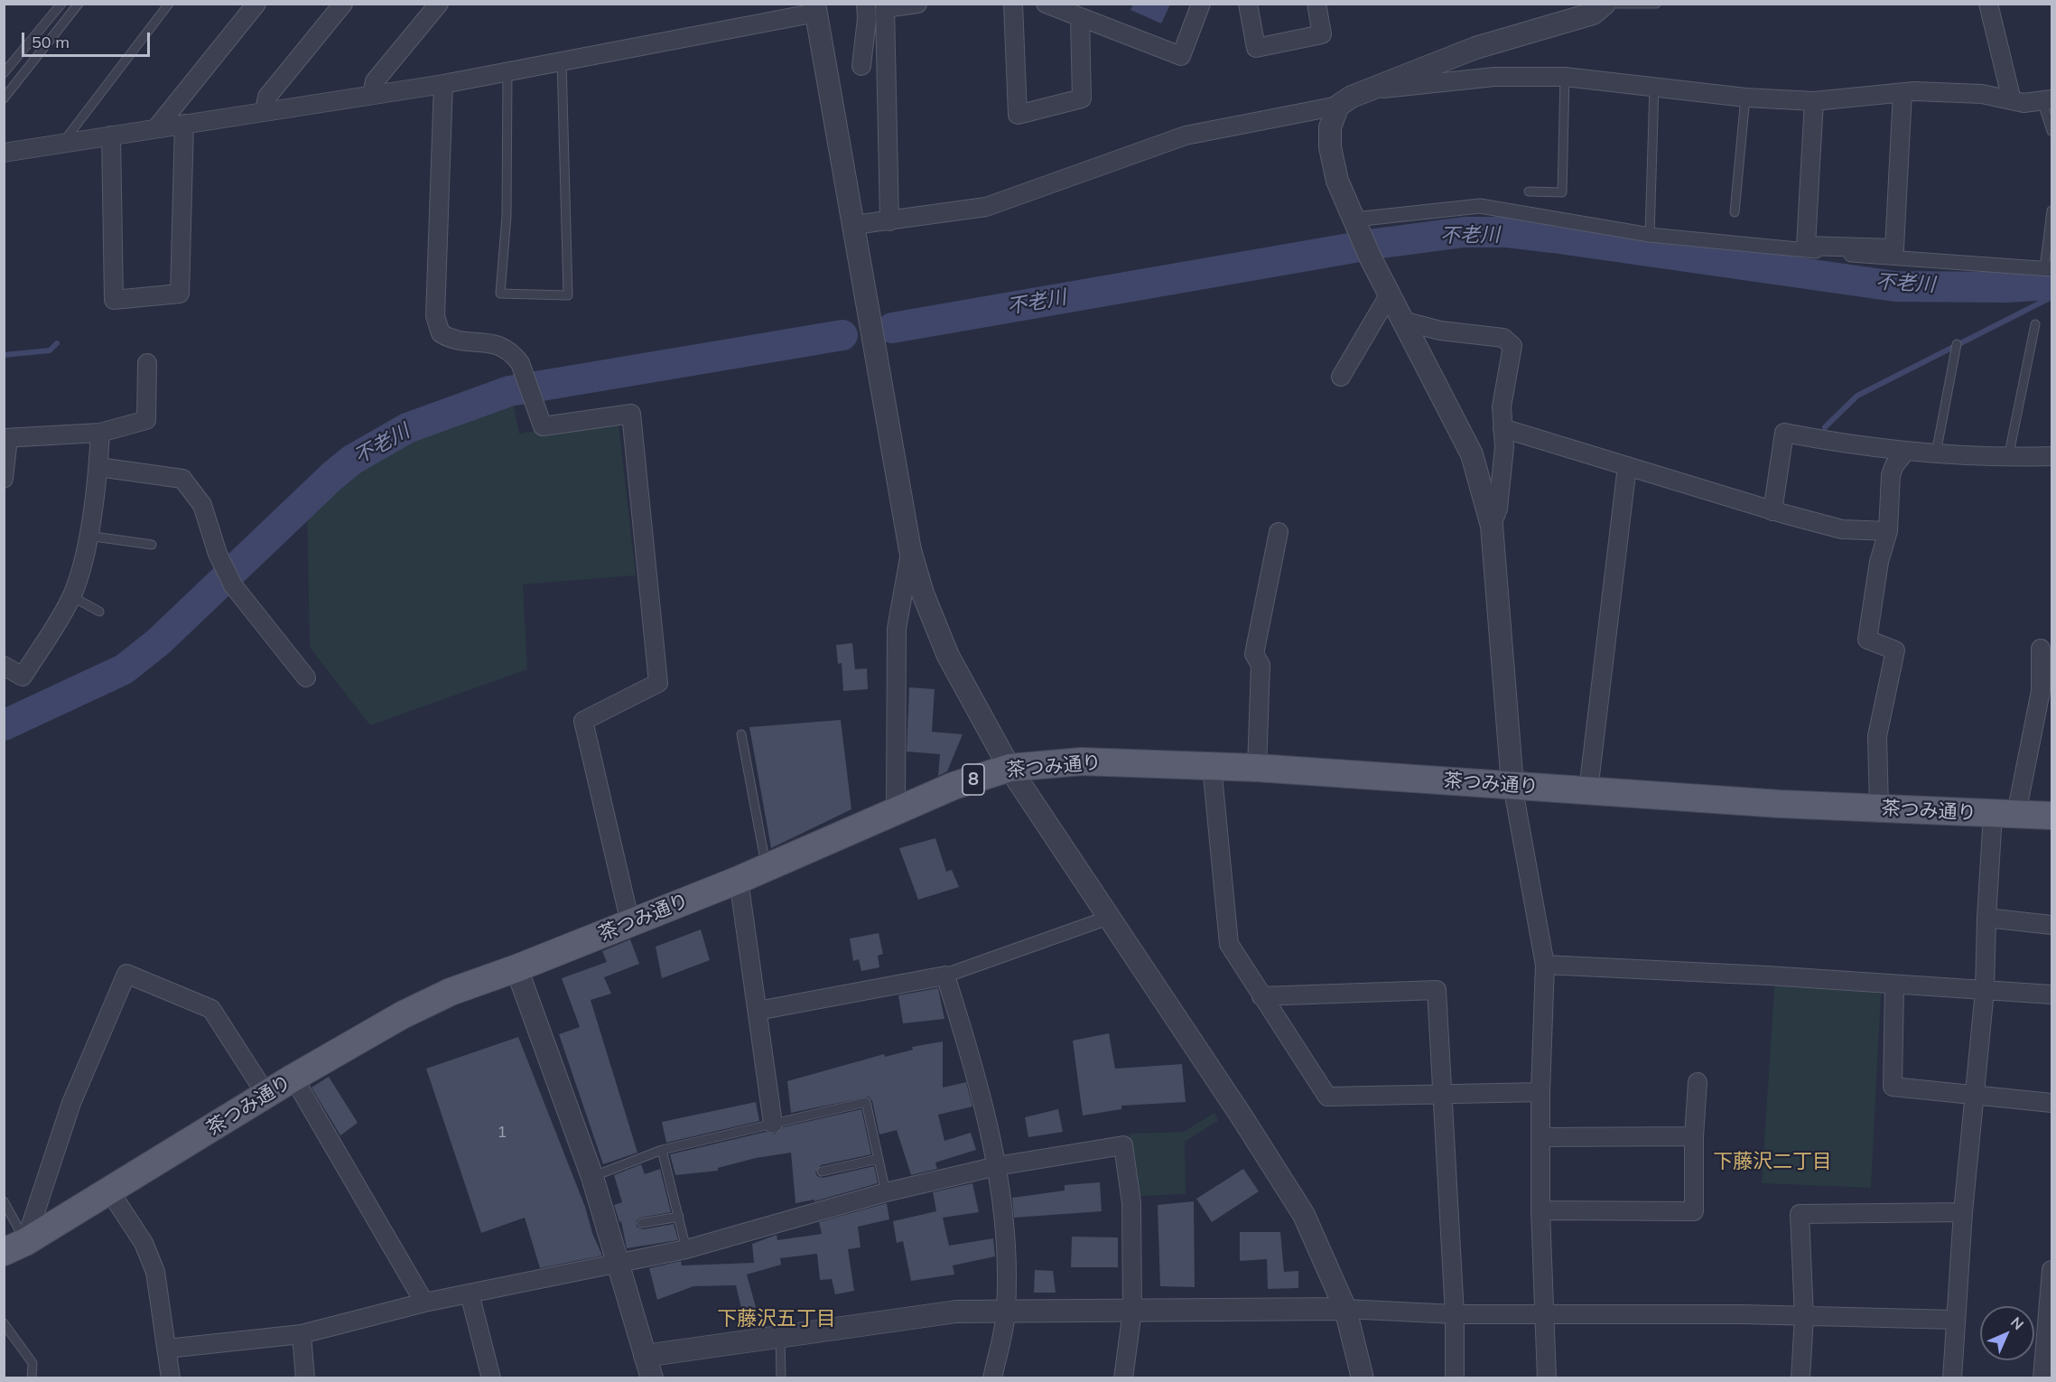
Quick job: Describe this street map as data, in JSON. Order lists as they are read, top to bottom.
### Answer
{
  "streets": {
    "main road": ["茶つみ通り", "8"]
  },
  "districts": ["下藤沢二丁目", "下藤沢五丁目"],
  "water": ["不老川"],
  "house_numbers": ["1"],
  "scale_bar": "50 m",
  "north": "top right"
}
